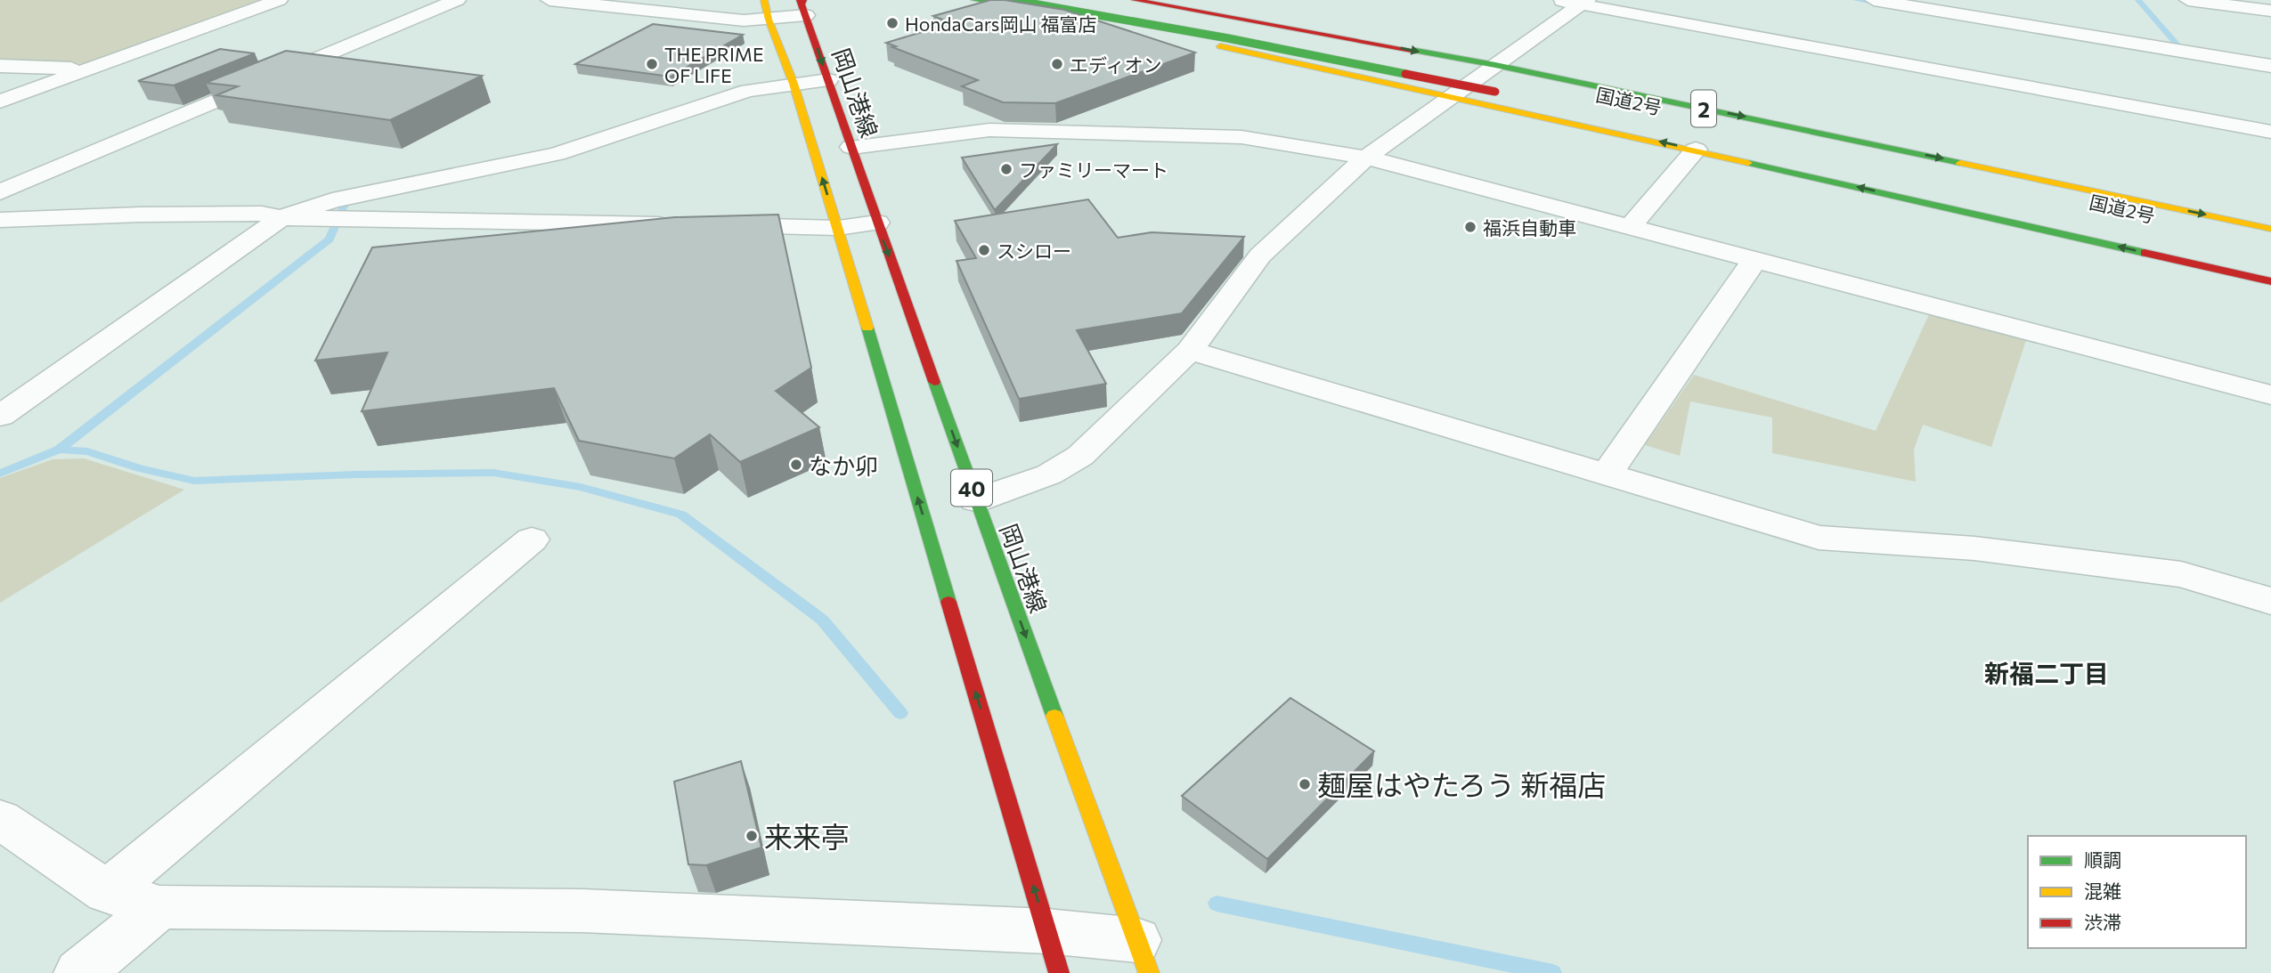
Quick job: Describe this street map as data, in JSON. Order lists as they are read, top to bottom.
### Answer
{
  "streets": {
    "main road": [
      "岡山港線",
      "国道2号",
      "2",
      "40"
    ]
  },
  "districts": ["新福二丁目"],
  "places": [
    "HondaCars岡山 福富店",
    "THE PRIME OF LIFE",
    "エディオン",
    "ファミリーマート",
    "福浜自動車",
    "スシロー",
    "なか卯",
    "麺屋はやたろう 新福店",
    "来来亭"
  ],
  "legend": ["順調", "混雑", "渋滞"]
}
